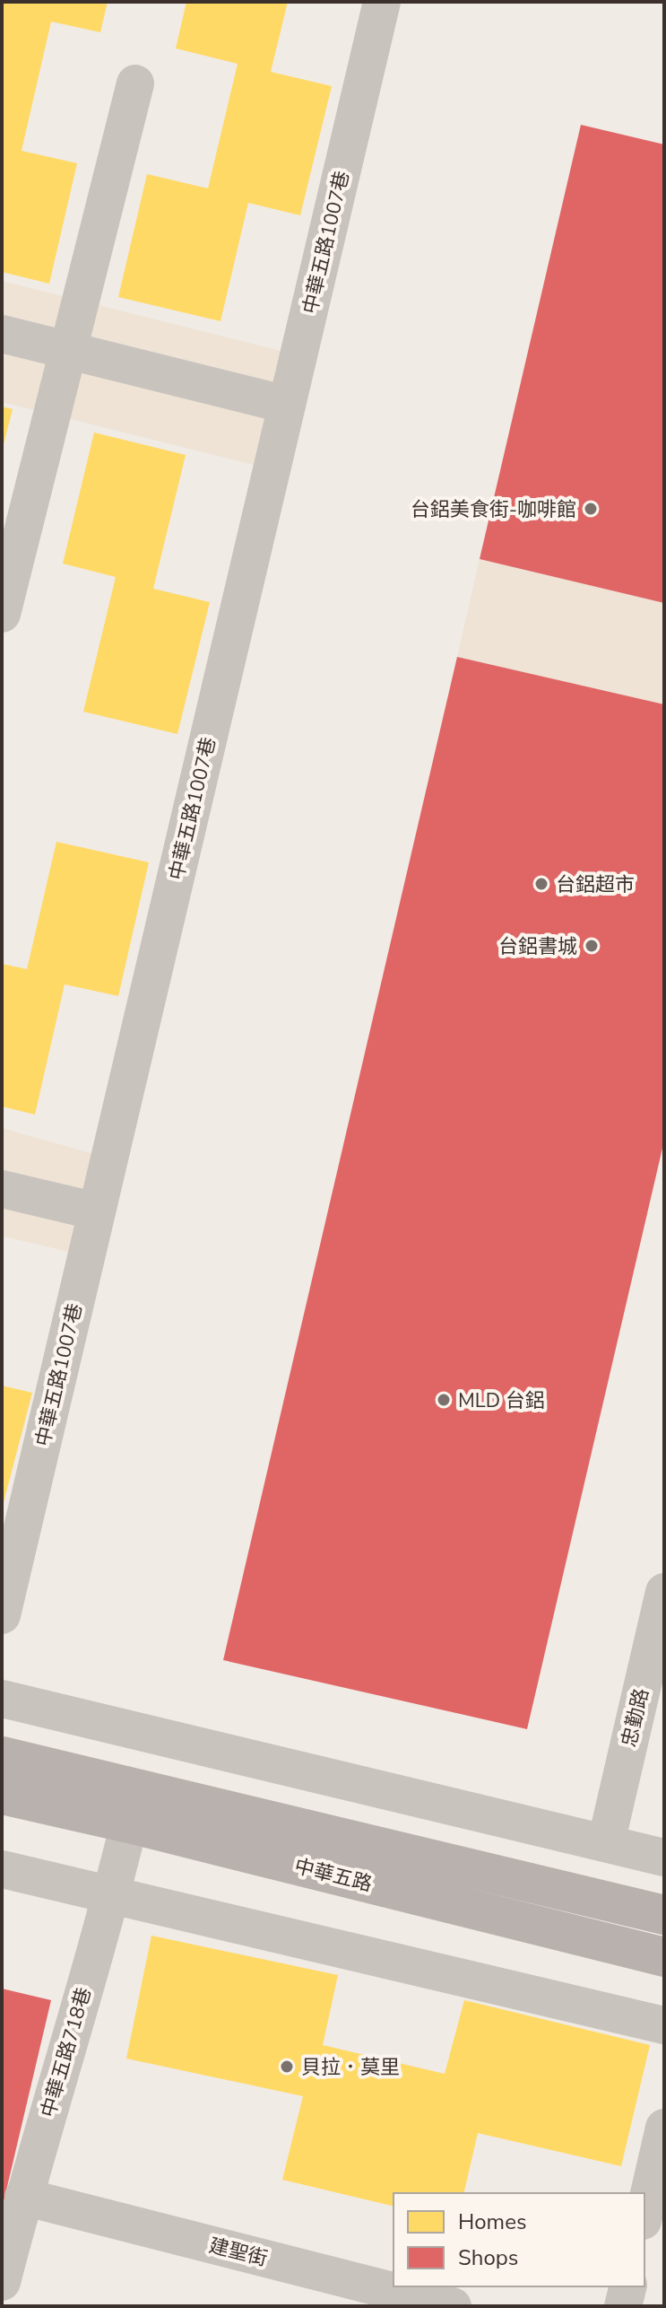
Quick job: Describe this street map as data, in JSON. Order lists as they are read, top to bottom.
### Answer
{
  "streets": {
    "main road": ["中華五路"],
    "street": [
      "中華五路1007巷",
      "忠勤路",
      "中華五路718巷",
      "建聖街"
    ]
  },
  "crossings": [
    ["中華五路", "中華五路718巷"],
    ["中華五路718巷", "建聖街"]
  ],
  "places": [
    "台鋁美食街-咖啡館",
    "台鋁超市",
    "台鋁書城",
    "MLD 台鋁",
    "貝拉．莫里"
  ],
  "legend": ["Homes", "Shops"]
}
